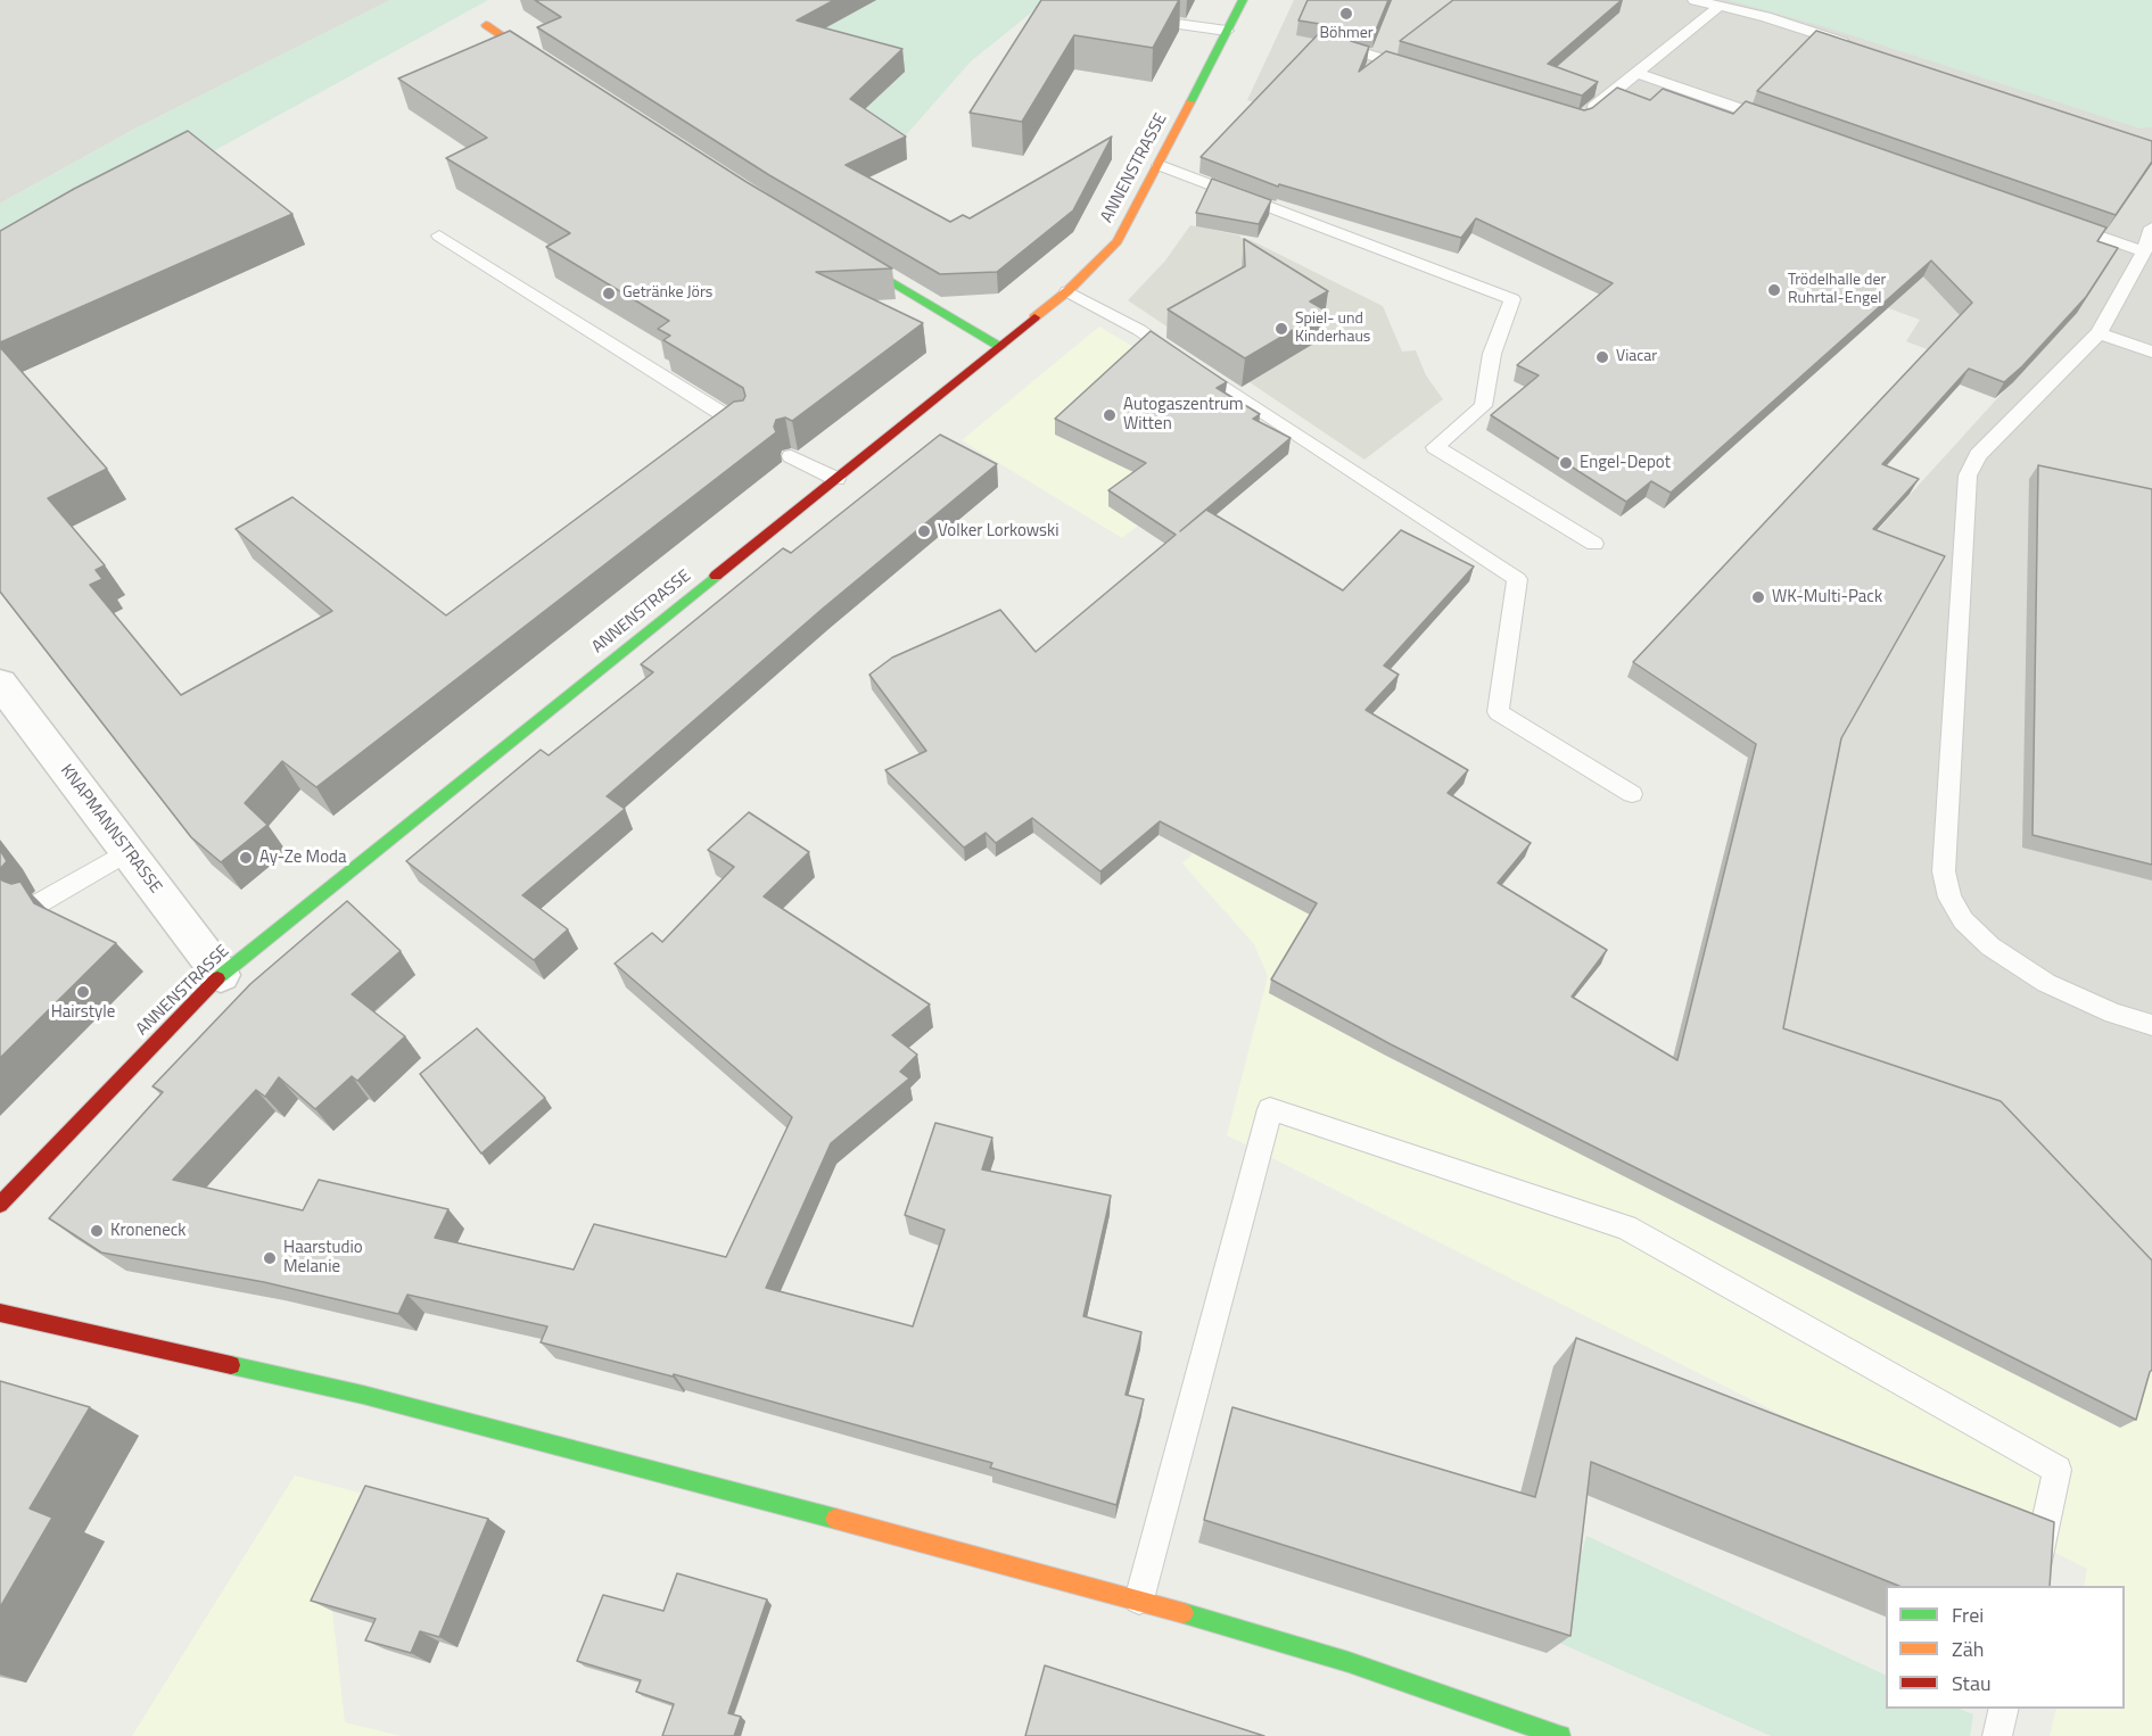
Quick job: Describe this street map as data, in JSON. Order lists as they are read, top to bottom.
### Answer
{
  "streets": {
    "street": ["ANNENSTRASSE", "KNAPMANNSTRASSE"]
  },
  "crossings": [
    ["ANNENSTRASSE", "KNAPMANNSTRASSE"]
  ],
  "places": [
    "Böhmer",
    "Trödelhalle der Ruhrtal-Engel",
    "Getränke Jörs",
    "Spiel- und Kinderhaus",
    "Viacar",
    "Autogaszentrum Witten",
    "Engel-Depot",
    "Volker Lorkowski",
    "WK-Multi-Pack",
    "Ay-Ze Moda",
    "Hairstyle",
    "Kroneneck",
    "Haarstudio Melanie"
  ],
  "legend": ["Frei", "Zäh", "Stau"]
}
